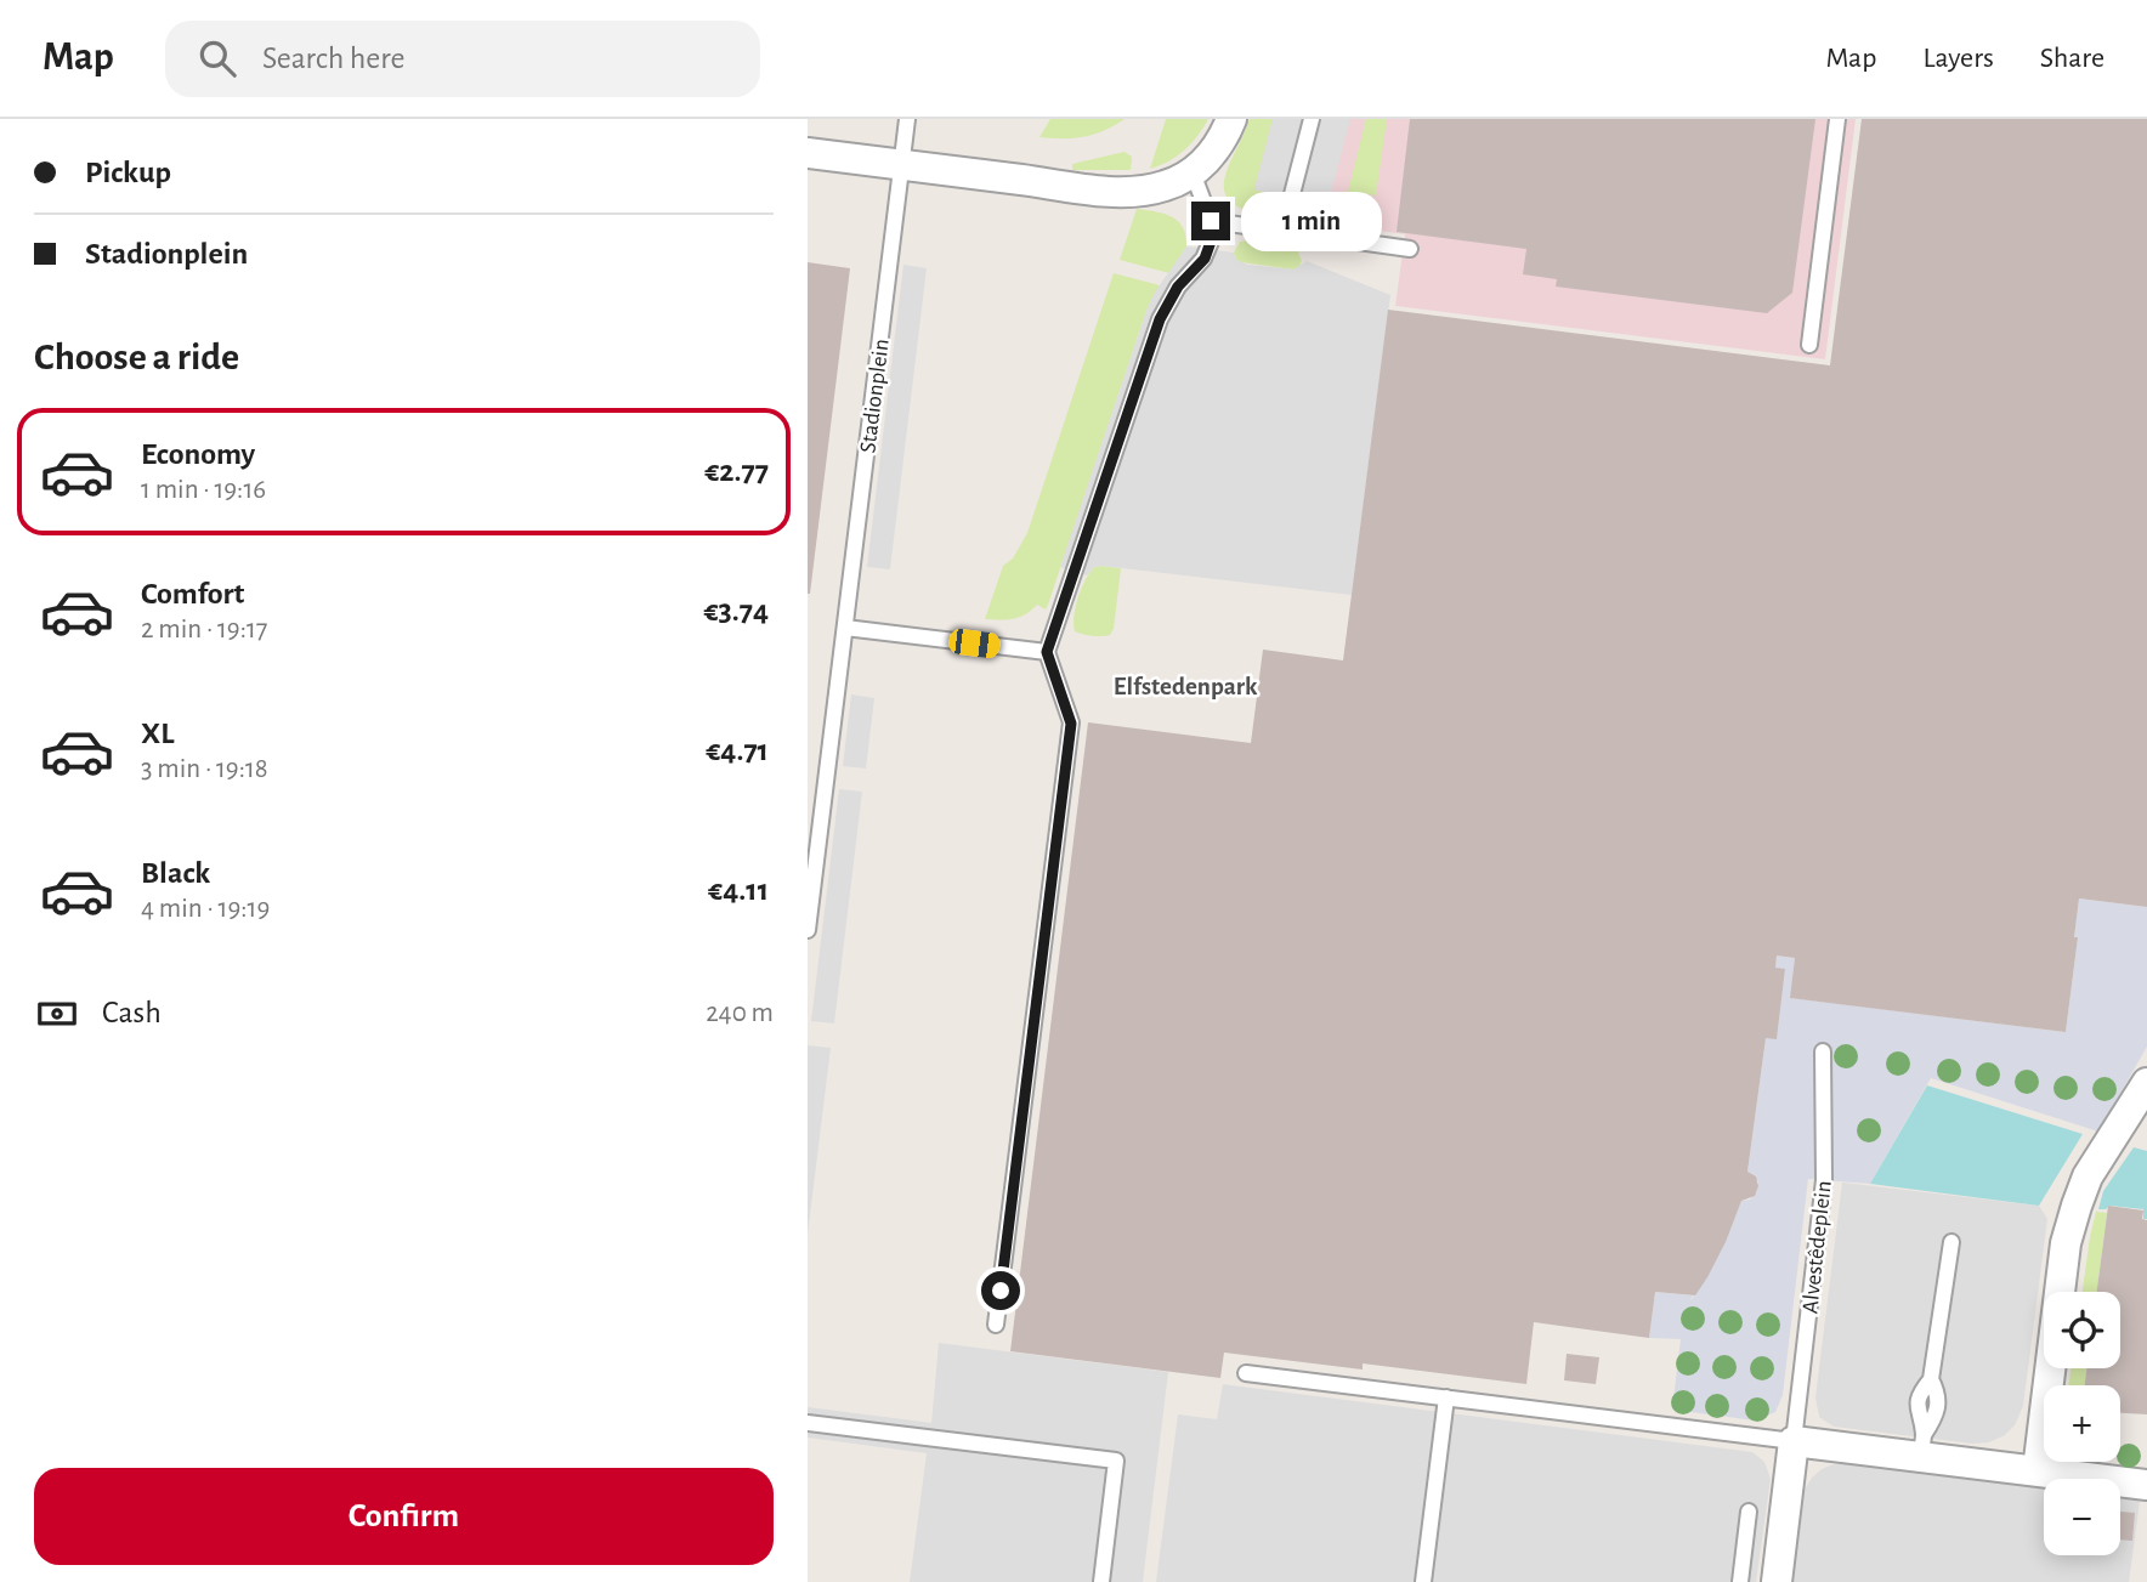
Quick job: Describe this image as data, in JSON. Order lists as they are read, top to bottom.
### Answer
{
  "streets": {
    "street": ["Alvestêdeplein"],
    "lane": ["Stadionplein"]
  },
  "districts": ["Elfstedenpark"],
  "page": {
    "header": "Map",
    "search": "Search here",
    "nav": ["Map", "Layers", "Share"],
    "banner": ["Pickup", "Stadionplein"],
    "bubble": "1 min",
    "heading": "Choose a ride",
    "list": [
      {
        "name": "Economy",
        "note": "1 min · 19:16",
        "value": "€2.77"
      },
      {
        "name": "Comfort",
        "note": "2 min · 19:17",
        "value": "€3.74"
      },
      {
        "name": "XL",
        "note": "3 min · 19:18",
        "value": "€4.71"
      },
      {
        "name": "Black",
        "note": "4 min · 19:19",
        "value": "€4.11"
      }
    ],
    "pay": ["Cash", "240 m"],
    "map_buttons": ["+", "−"],
    "buttons": "Confirm"
  }
}
